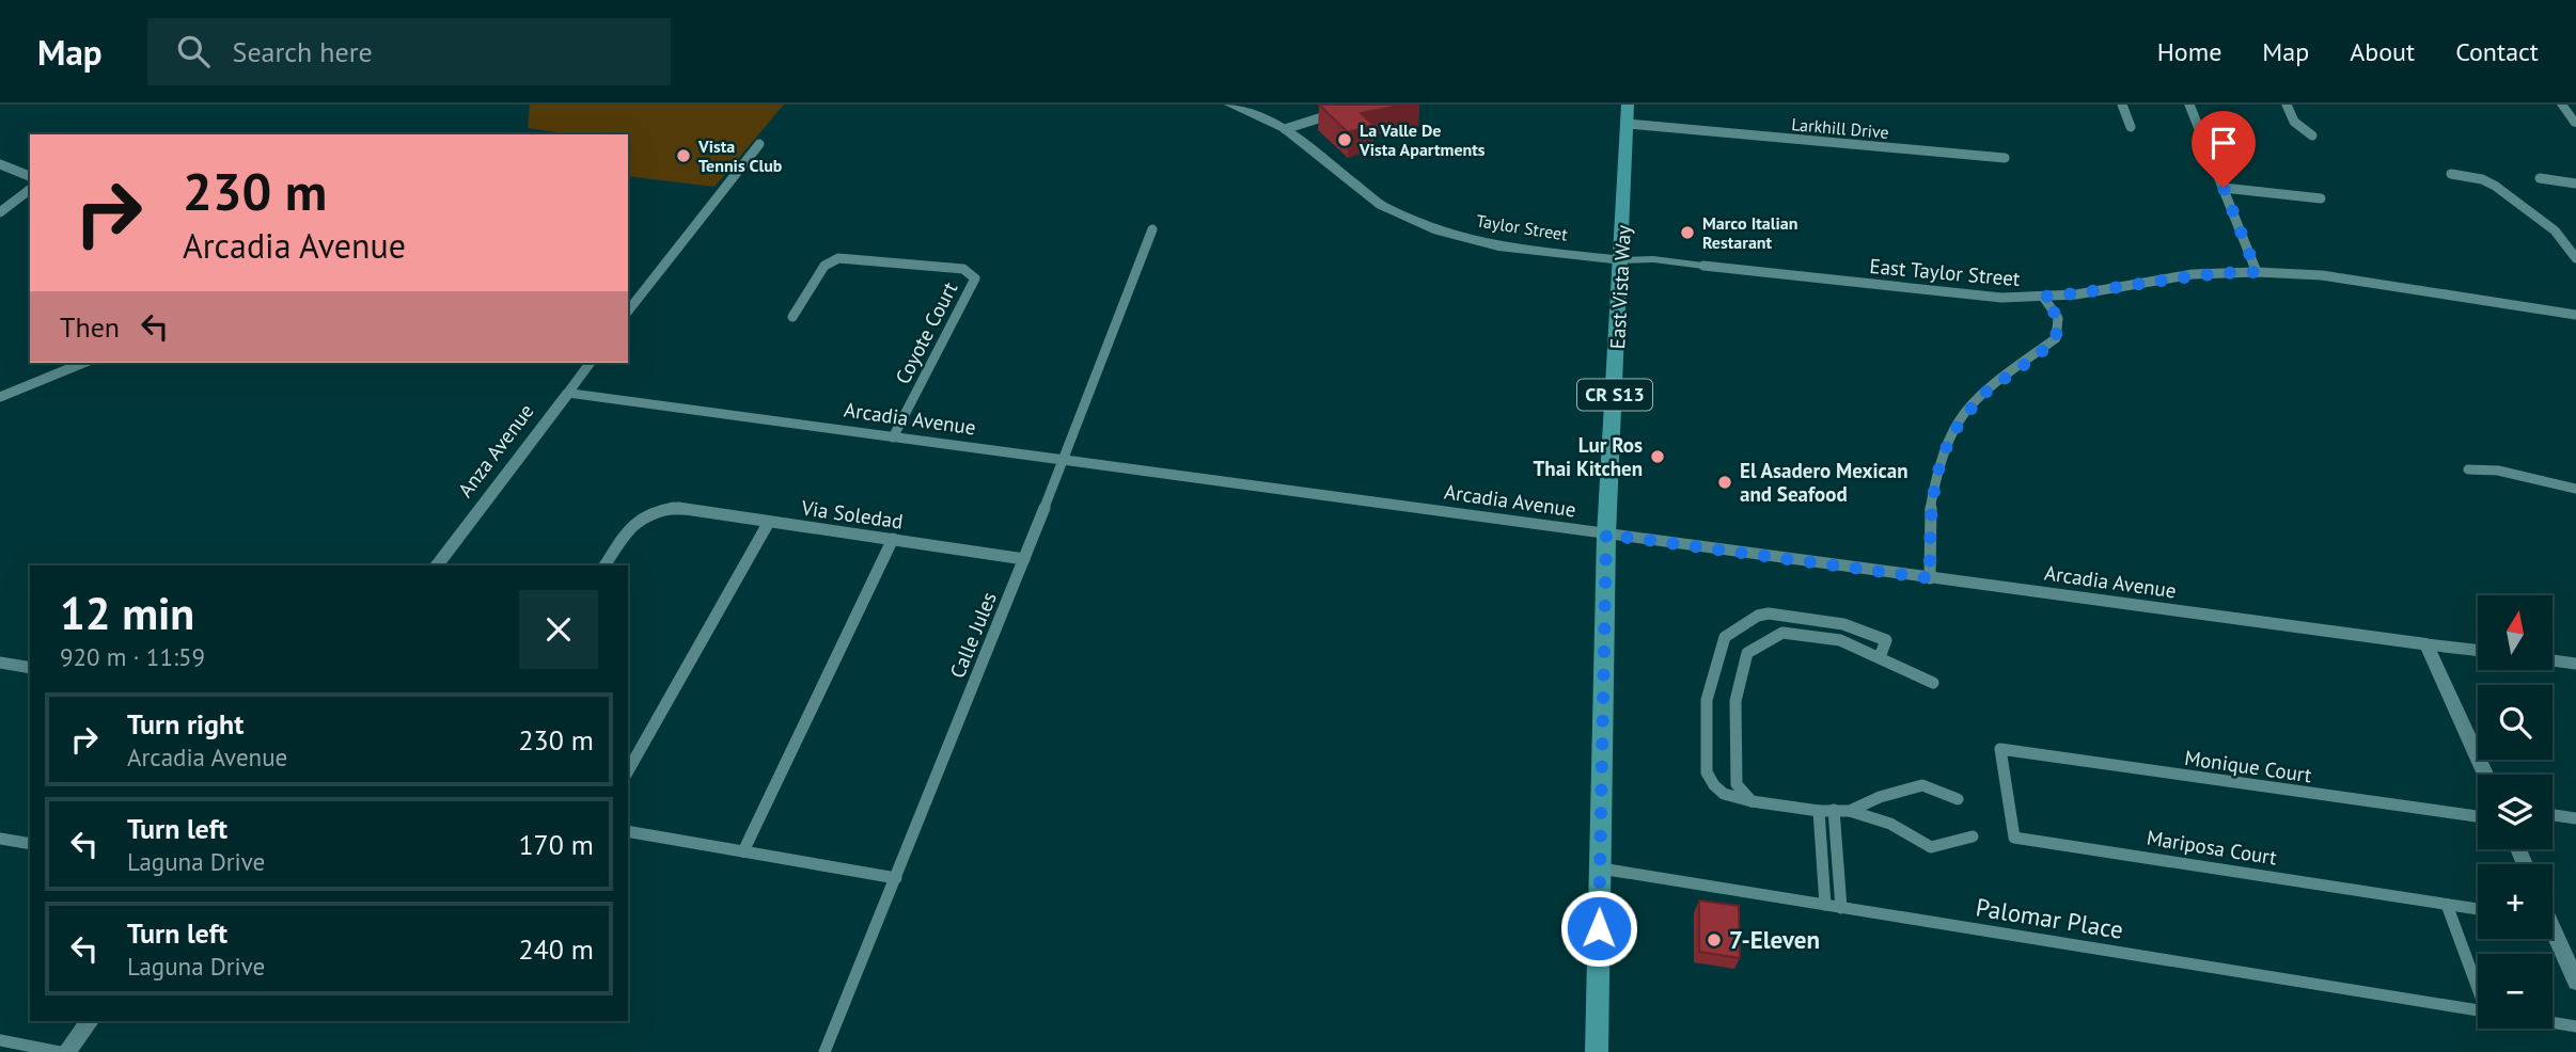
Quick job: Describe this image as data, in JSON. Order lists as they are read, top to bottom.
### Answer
{
  "streets": {
    "main road": ["Taylor Street", "East Vista Way", "CR S13"],
    "street": [
      "Larkhill Drive",
      "East Taylor Street",
      "Coyote Court",
      "Arcadia Avenue",
      "Anza Avenue",
      "Via Soledad",
      "Calle Jules",
      "Monique Court",
      "Mariposa Court",
      "Palomar Place"
    ]
  },
  "crossings": [
    ["Larkhill Drive", "East Vista Way"],
    ["Taylor Street", "East Taylor Street"],
    ["Taylor Street", "East Vista Way"],
    ["East Taylor Street", "East Vista Way"],
    ["East Vista Way", "Arcadia Avenue"],
    ["East Vista Way", "Palomar Place"],
    ["Coyote Court", "Arcadia Avenue"],
    ["Arcadia Avenue", "Anza Avenue"],
    ["Arcadia Avenue", "Calle Jules"],
    ["Via Soledad", "Calle Jules"],
    ["Monique Court", "Mariposa Court"]
  ],
  "places": [
    "La Valle De Vista Apartments",
    "Vista Tennis Club",
    "Marco Italian Restarant",
    "Lur Ros Thai Kitchen",
    "El Asadero Mexican and Seafood",
    "7-Eleven"
  ],
  "north": "top",
  "page": {
    "header": "Map",
    "search": "Search here",
    "nav": [
      "Home",
      "Map",
      "About",
      "Contact"
    ],
    "turn": ["230 m", "Arcadia Avenue"],
    "then": "Then",
    "heading": ["12 min", "920 m · 11:59"],
    "map_buttons": ["+", "−"],
    "list": [
      {
        "name": "Turn right",
        "note": "Arcadia Avenue",
        "value": "230 m"
      },
      {
        "name": "Turn left",
        "note": "Laguna Drive",
        "value": "170 m"
      },
      {
        "name": "Turn left",
        "note": "Laguna Drive",
        "value": "240 m"
      }
    ]
  }
}
